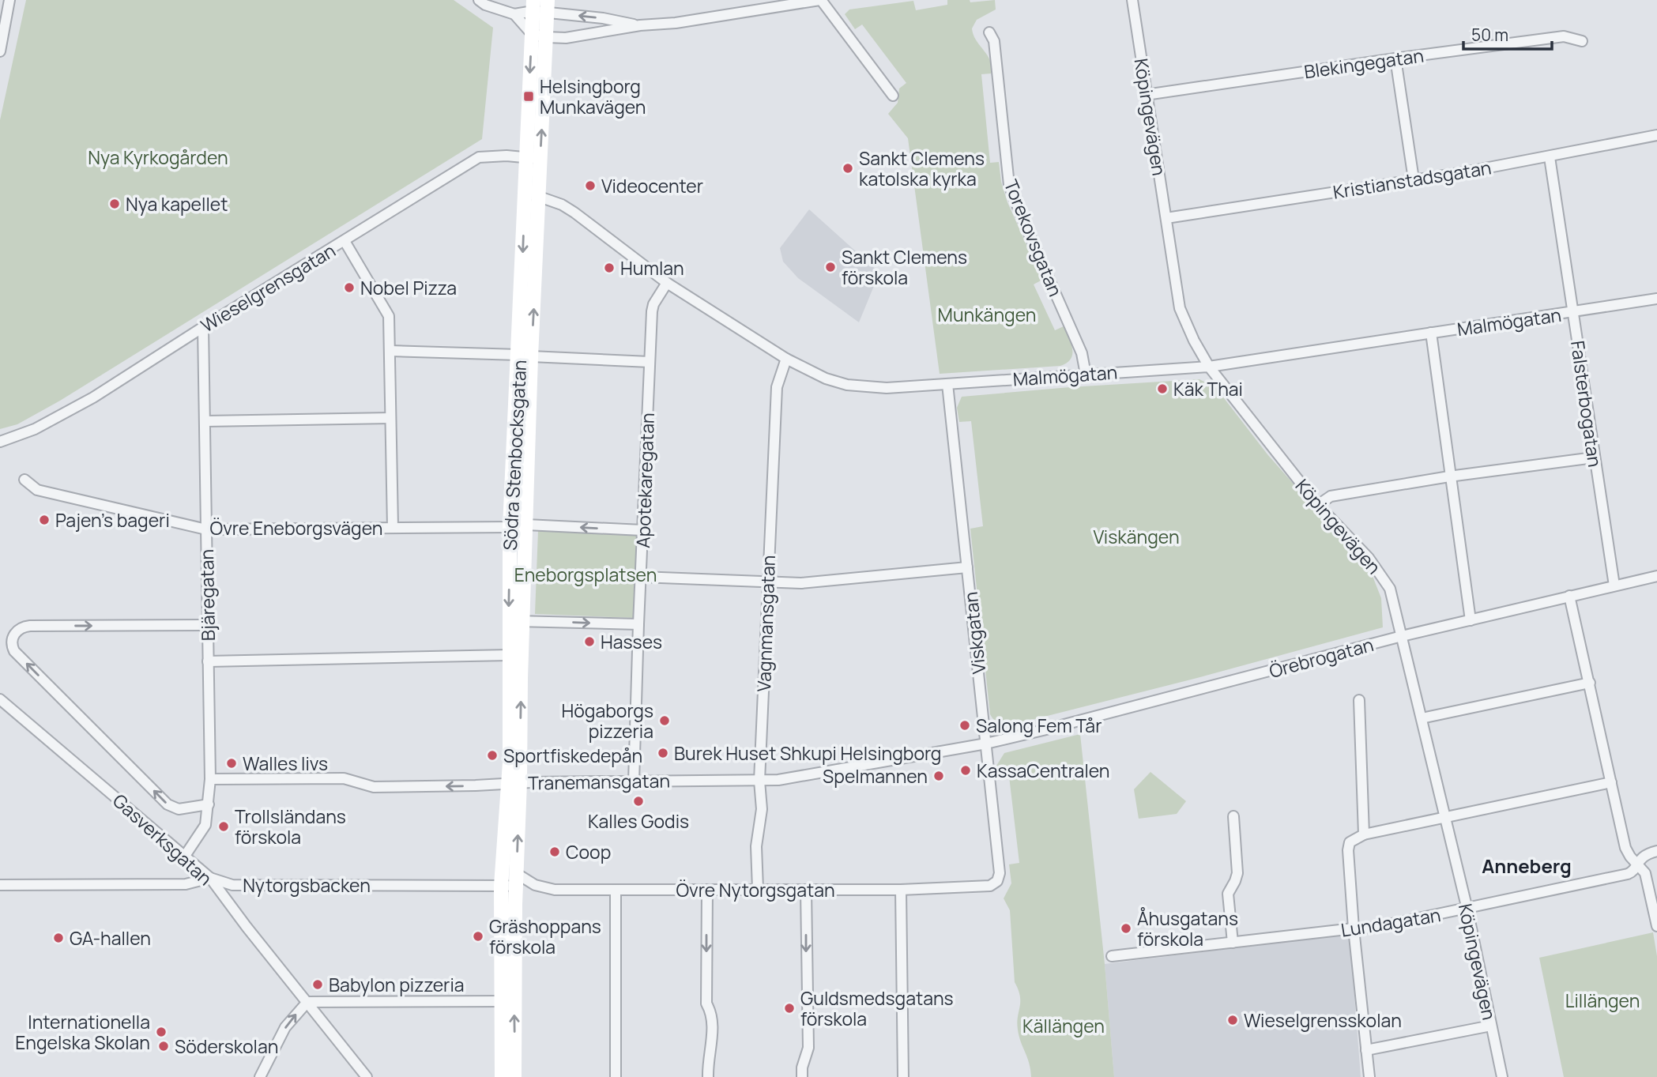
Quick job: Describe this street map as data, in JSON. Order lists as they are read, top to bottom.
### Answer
{
  "streets": {
    "main road": ["Södra Stenbocksgatan"],
    "street": [
      "Blekingegatan",
      "Köpingevägen",
      "Kristianstadsgatan",
      "Torekovsgatan",
      "Wieselgrensgatan",
      "Malmögatan",
      "Falsterbogatan",
      "Apotekaregatan",
      "Övre Eneborgsvägen",
      "Bjäregatan",
      "Vagnmansgatan",
      "Viskgatan",
      "Örebrogatan",
      "Tranemansgatan",
      "Gasverksgatan",
      "Nytorgsbacken",
      "Övre Nytorgsgatan",
      "Lundagatan"
    ]
  },
  "crossings": [
    ["Blekingegatan", "Köpingevägen"],
    ["Köpingevägen", "Kristianstadsgatan"],
    ["Köpingevägen", "Malmögatan"],
    ["Köpingevägen", "Örebrogatan"],
    ["Köpingevägen", "Lundagatan"],
    ["Kristianstadsgatan", "Falsterbogatan"],
    ["Torekovsgatan", "Malmögatan"],
    ["Wieselgrensgatan", "Södra Stenbocksgatan"],
    ["Wieselgrensgatan", "Bjäregatan"],
    ["Malmögatan", "Falsterbogatan"],
    ["Malmögatan", "Södra Stenbocksgatan"],
    ["Malmögatan", "Apotekaregatan"],
    ["Malmögatan", "Vagnmansgatan"],
    ["Malmögatan", "Viskgatan"],
    ["Falsterbogatan", "Örebrogatan"],
    ["Södra Stenbocksgatan", "Övre Eneborgsvägen"],
    ["Södra Stenbocksgatan", "Tranemansgatan"],
    ["Södra Stenbocksgatan", "Nytorgsbacken"],
    ["Södra Stenbocksgatan", "Övre Nytorgsgatan"],
    ["Apotekaregatan", "Tranemansgatan"],
    ["Övre Eneborgsvägen", "Bjäregatan"],
    ["Bjäregatan", "Tranemansgatan"],
    ["Bjäregatan", "Gasverksgatan"],
    ["Vagnmansgatan", "Tranemansgatan"],
    ["Vagnmansgatan", "Övre Nytorgsgatan"],
    ["Viskgatan", "Örebrogatan"],
    ["Viskgatan", "Tranemansgatan"],
    ["Viskgatan", "Övre Nytorgsgatan"],
    ["Örebrogatan", "Tranemansgatan"],
    ["Gasverksgatan", "Nytorgsbacken"],
    ["Nytorgsbacken", "Övre Nytorgsgatan"]
  ],
  "one_way": ["Tranemansgatan"],
  "districts": ["Anneberg"],
  "parks": [
    "Nya Kyrkogården",
    "Munkängen",
    "Viskängen",
    "Eneborgsplatsen",
    "Lillängen",
    "Källängen"
  ],
  "places": {
    "transit": ["Helsingborg Munkavägen"],
    "other": [
      "Sankt Clemens katolska kyrka",
      "Videocenter",
      "Nya kapellet",
      "Sankt Clemens förskola",
      "Humlan",
      "Nobel Pizza",
      "Käk Thai",
      "Pajen's bageri",
      "Hasses",
      "Högaborgs pizzeria",
      "Salong Fem Tår",
      "Burek Huset Shkupi Helsingborg",
      "Sportfiskedepån",
      "Walles livs",
      "KassaCentralen",
      "Spelmannen",
      "Kalles Godis",
      "Trollsländans förskola",
      "Coop",
      "Åhusgatans förskola",
      "Gräshoppans förskola",
      "GA-hallen",
      "Babylon pizzeria",
      "Guldsmedsgatans förskola",
      "Wieselgrensskolan",
      "Internationella Engelska Skolan",
      "Söderskolan"
    ]
  },
  "scale_bar": "50 m"
}
